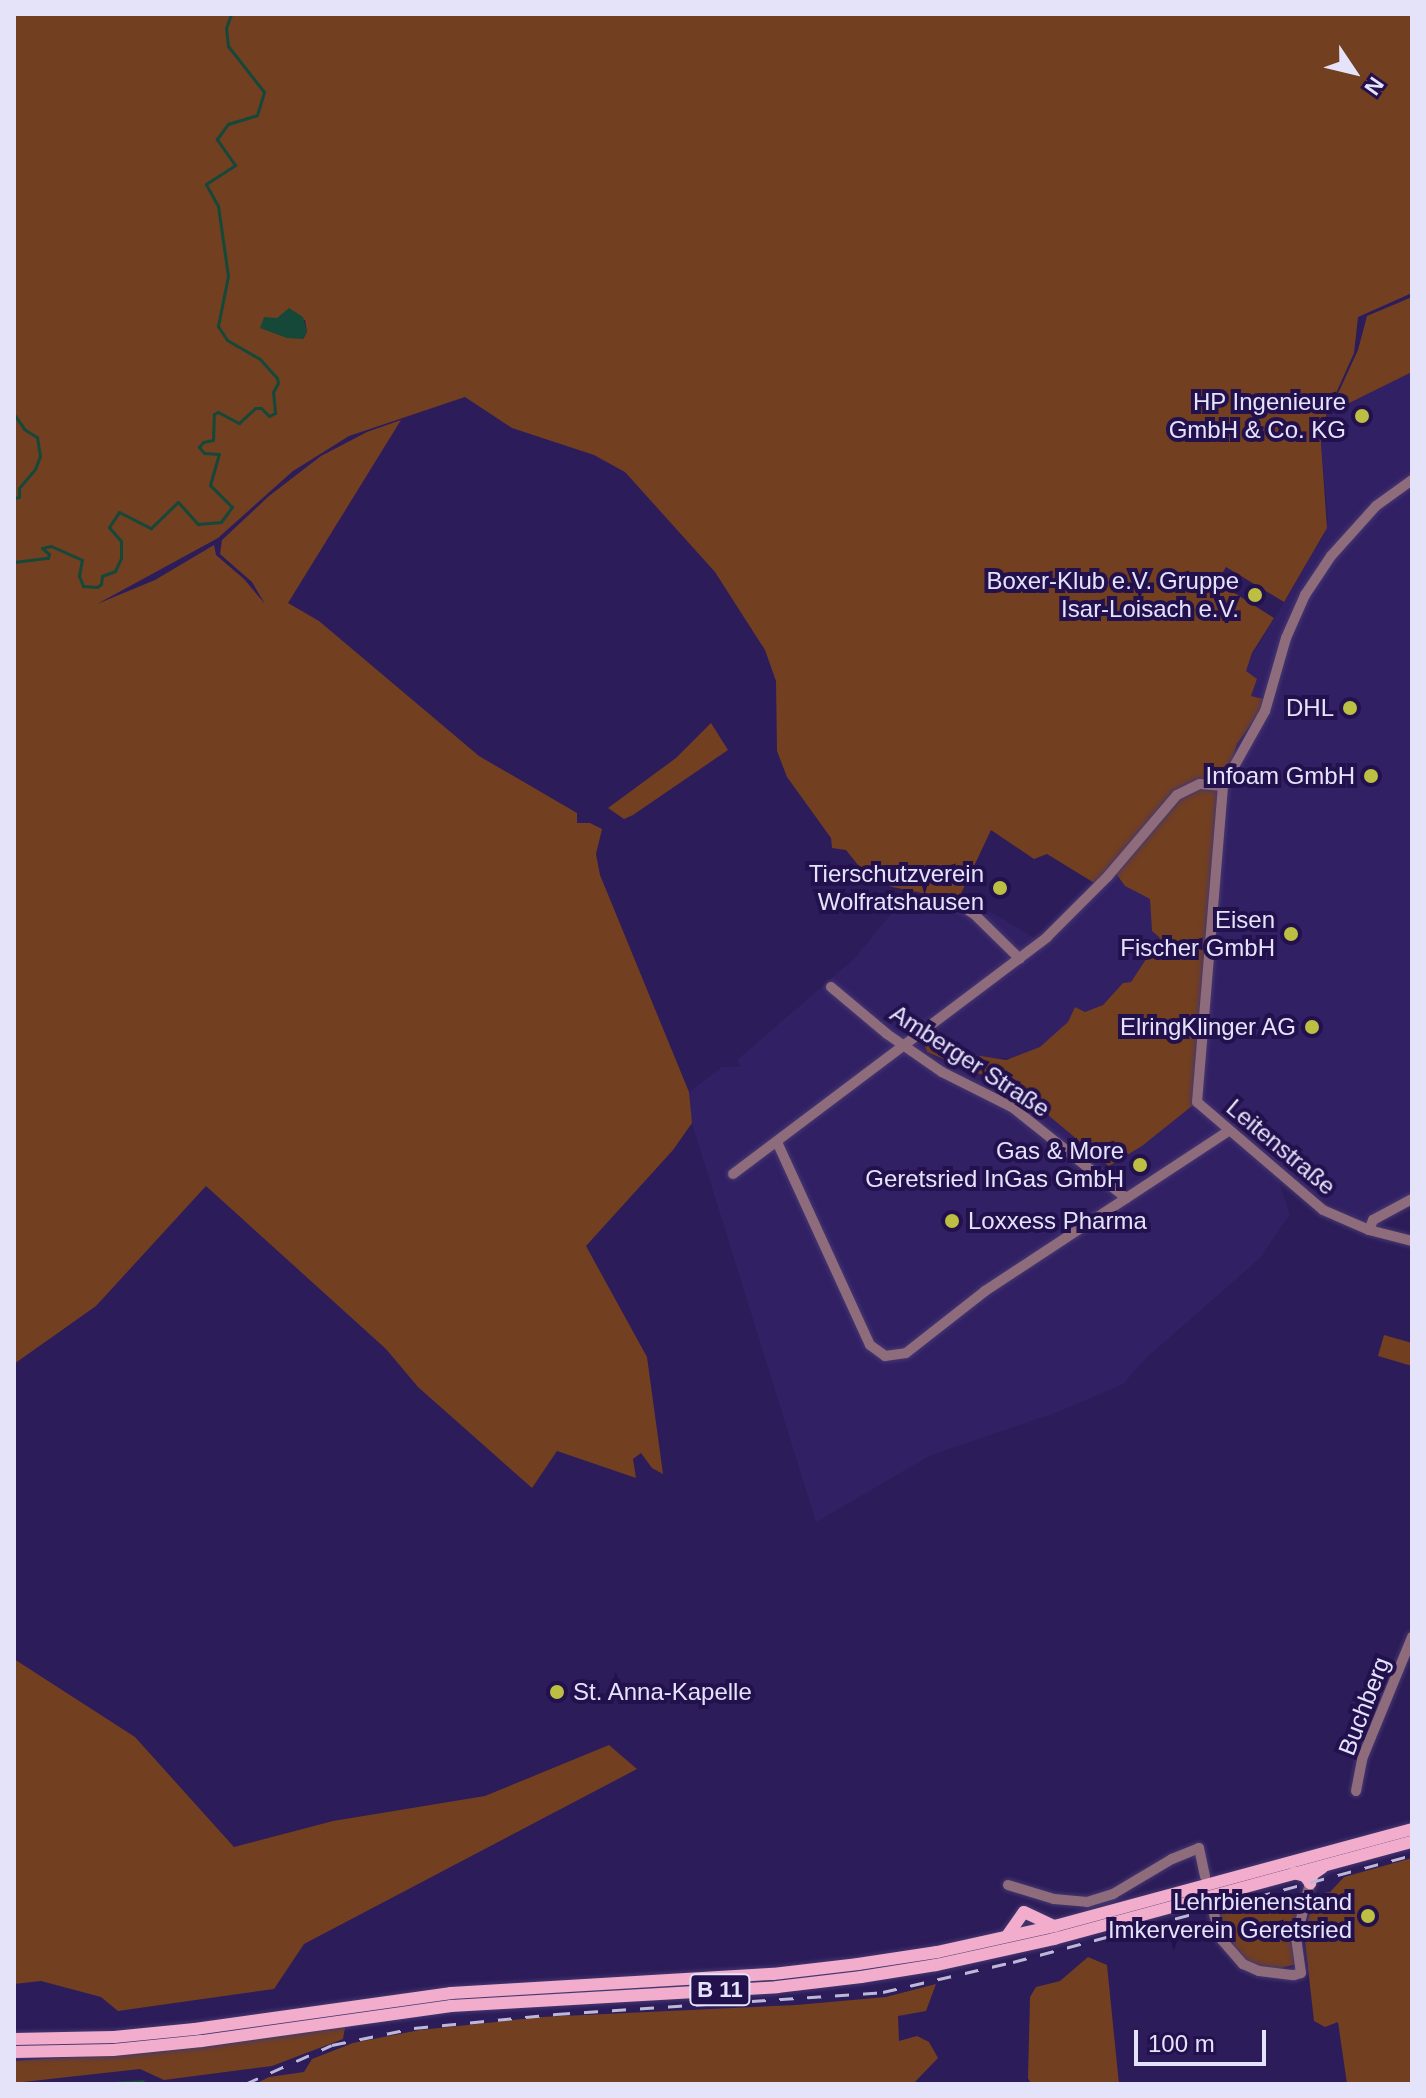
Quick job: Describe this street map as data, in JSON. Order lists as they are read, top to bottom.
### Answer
{
  "streets": {
    "main road": ["B 11"],
    "street": ["Amberger Straße", "Leitenstraße", "Buchberg"]
  },
  "places": [
    "HP Ingenieure GmbH & Co. KG",
    "Boxer-Klub e.V. Gruppe Isar-Loisach e.V.",
    "DHL",
    "Infoam GmbH",
    "Tierschutzverein Wolfratshausen",
    "Eisen Fischer GmbH",
    "ElringKlinger AG",
    "Gas & More Geretsried InGas GmbH",
    "Loxxess Pharma",
    "St. Anna-Kapelle",
    "Lehrbienenstand Imkerverein Geretsried"
  ],
  "scale_bar": "100 m",
  "north": "bottom right"
}
